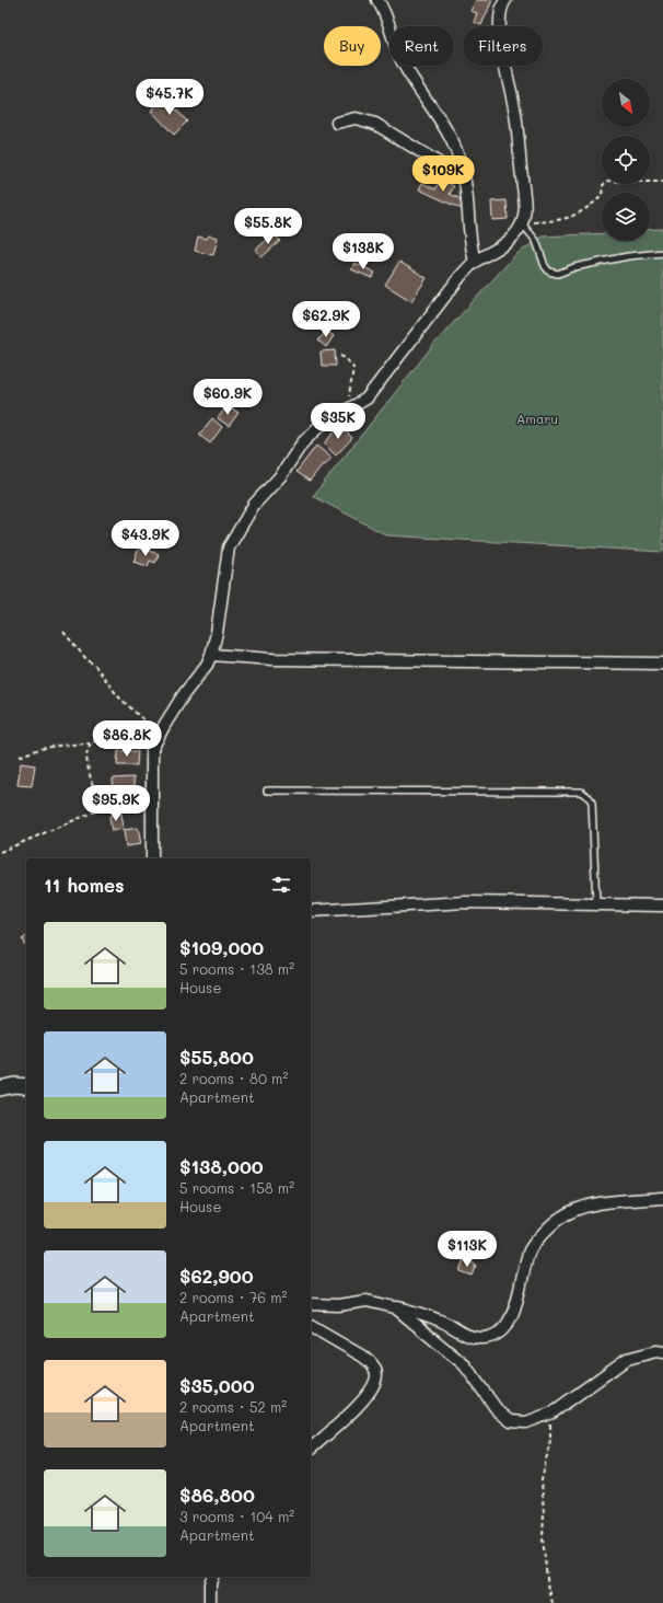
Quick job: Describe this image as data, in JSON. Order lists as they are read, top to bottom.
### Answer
{
  "parks": ["Amaru"],
  "north": "bottom right",
  "page": {
    "chip": ["Buy", "Rent", "Filters"],
    "price": [
      "$45.7K",
      "$109K",
      "$55.8K",
      "$138K",
      "$62.9K",
      "$60.9K",
      "$35K",
      "$43.9K",
      "$86.8K",
      "$95.9K",
      "$113K"
    ],
    "heading": "11 homes",
    "list": [
      {
        "name": "$109,000",
        "note": "5 rooms · 138 m² · House"
      },
      {
        "name": "$55,800",
        "note": "2 rooms · 80 m² · Apartment"
      },
      {
        "name": "$138,000",
        "note": "5 rooms · 158 m² · House"
      },
      {
        "name": "$62,900",
        "note": "2 rooms · 76 m² · Apartment"
      },
      {
        "name": "$35,000",
        "note": "2 rooms · 52 m² · Apartment"
      },
      {
        "name": "$86,800",
        "note": "3 rooms · 104 m² · Apartment"
      }
    ]
  }
}
